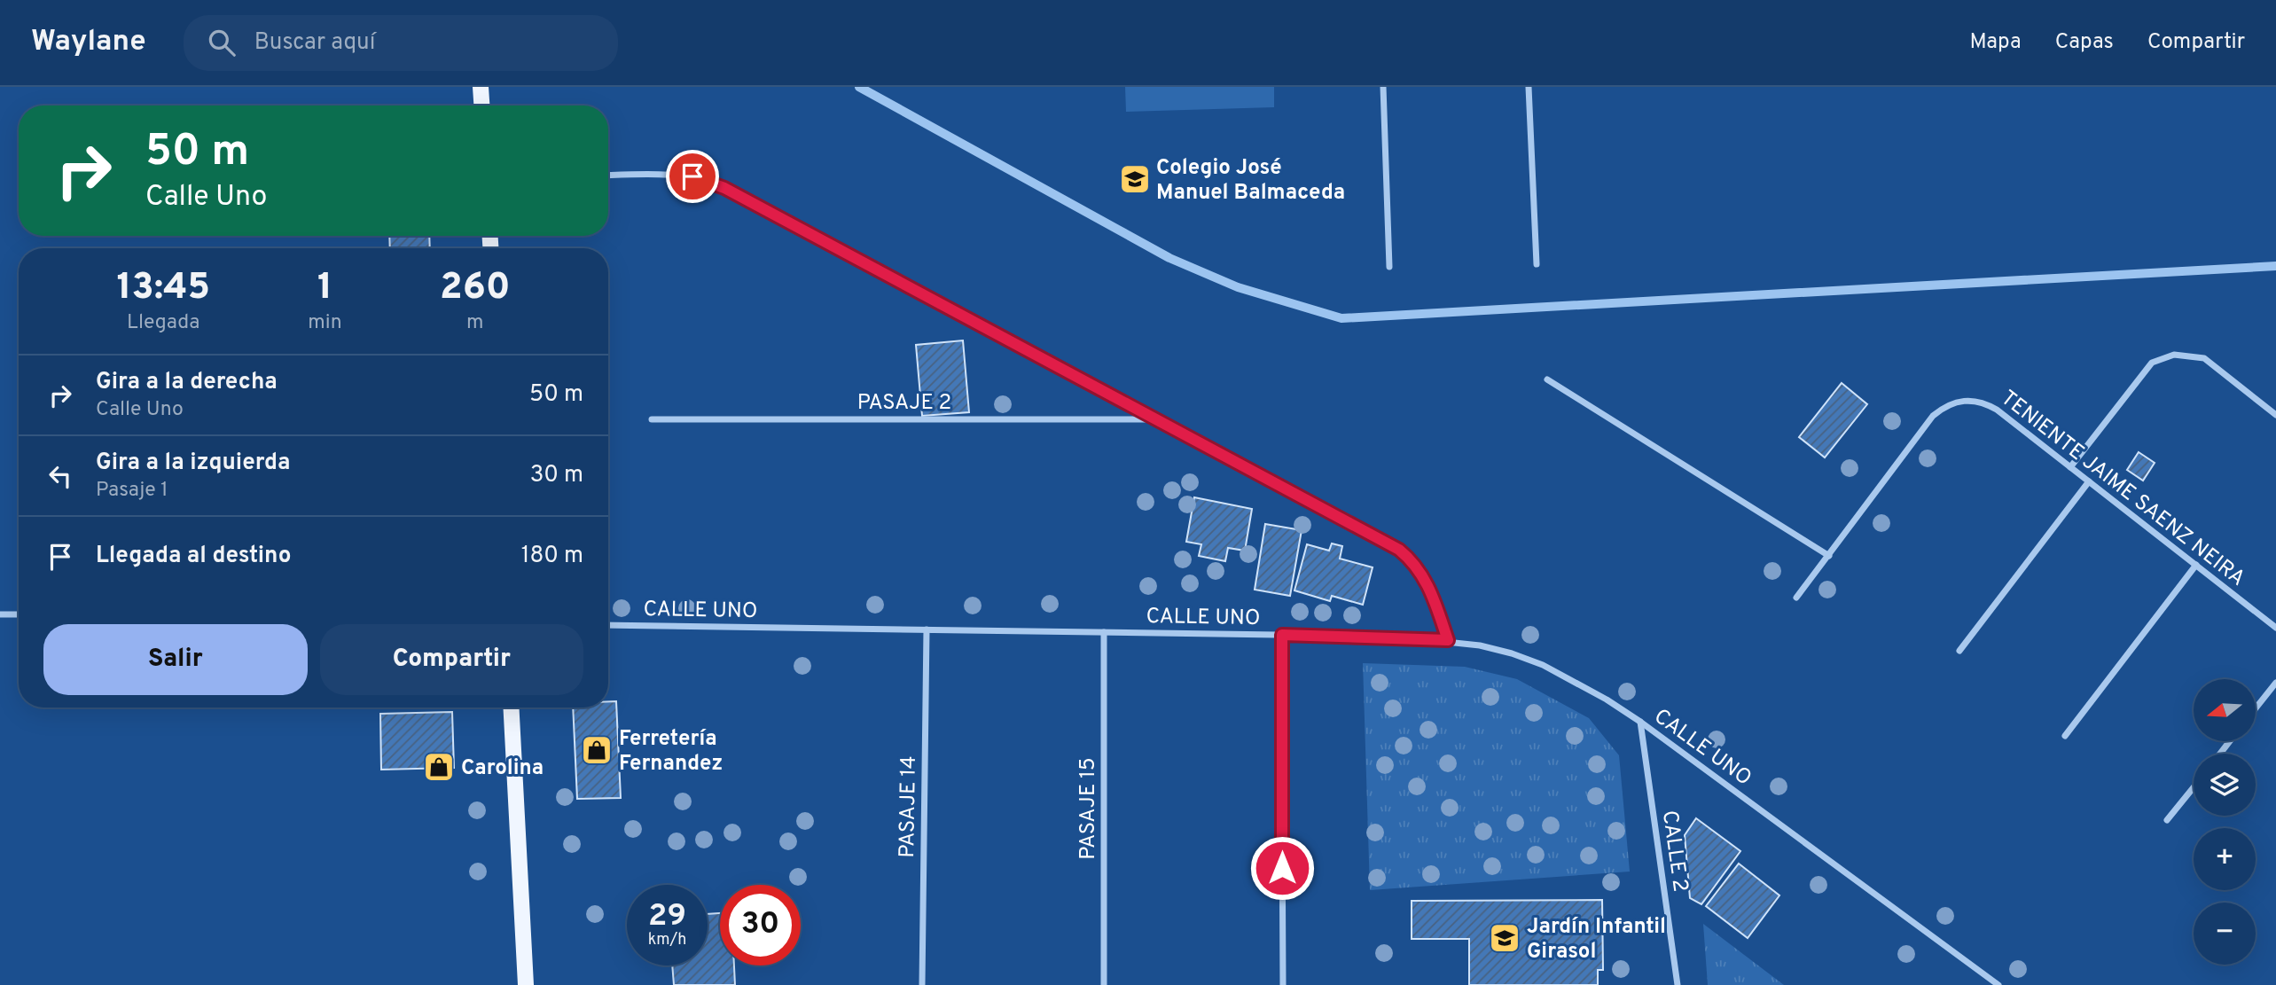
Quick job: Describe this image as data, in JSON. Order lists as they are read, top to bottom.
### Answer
{
  "streets": {
    "street": [
      "PASAJE 2",
      "TENIENTE JAIME SAENZ NEIRA",
      "CALLE UNO",
      "PASAJE 14",
      "PASAJE 15",
      "CALLE 2"
    ]
  },
  "crossings": [
    ["CALLE UNO", "PASAJE 14"],
    ["CALLE UNO", "PASAJE 15"],
    ["CALLE UNO", "CALLE 2"]
  ],
  "places": {
    "school or university": ["Colegio José Manuel Balmaceda", "Jardín Infantil Girasol"],
    "shop": ["Ferretería Fernandez", "Carolina"]
  },
  "north": "left",
  "page": {
    "header": "Waylane",
    "search": "Buscar aquí",
    "nav": ["Mapa", "Capas", "Compartir"],
    "turn": ["50 m", "Calle Uno"],
    "eta": [
      "13:45",
      "Llegada",
      "1",
      "min",
      "260",
      "m"
    ],
    "list": [
      {
        "name": "Gira a la derecha",
        "note": "Calle Uno",
        "value": "50 m"
      },
      {
        "name": "Gira a la izquierda",
        "note": "Pasaje 1",
        "value": "30 m"
      },
      {
        "name": "Llegada al destino",
        "value": "180 m"
      }
    ],
    "buttons": ["Salir", "Compartir"],
    "map_buttons": ["+", "−"],
    "speed": "29 km/h",
    "limit": "30"
  }
}
